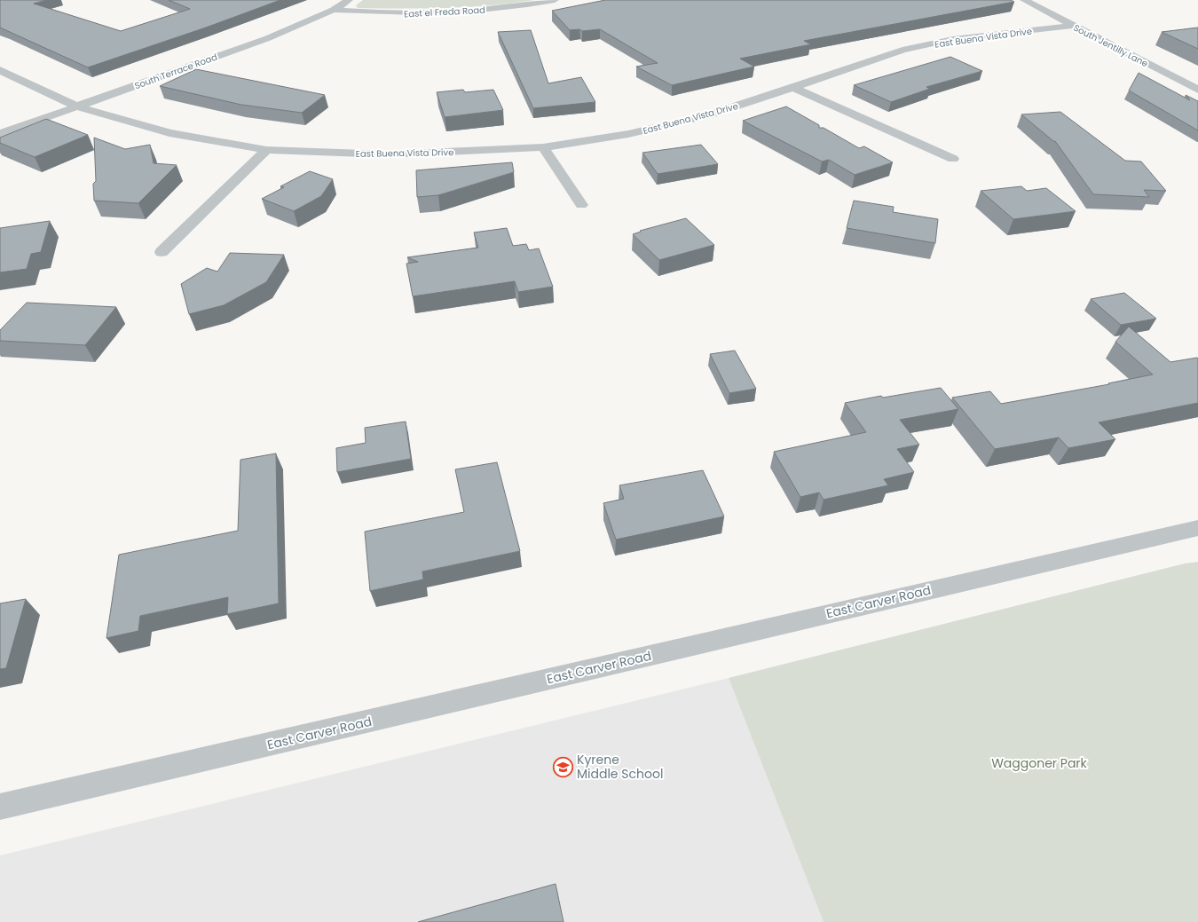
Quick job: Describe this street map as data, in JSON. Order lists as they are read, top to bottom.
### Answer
{
  "streets": {
    "street": [
      "East el Freda Road",
      "East Buena Vista Drive",
      "South Jentilly Lane",
      "South Terrace Road",
      "East Carver Road"
    ]
  },
  "crossings": [
    ["East el Freda Road", "South Terrace Road"],
    ["East Buena Vista Drive", "South Jentilly Lane"],
    ["East Buena Vista Drive", "South Terrace Road"]
  ],
  "parks": ["Waggoner Park"],
  "places": {
    "school or university": ["Kyrene Middle School"]
  }
}
